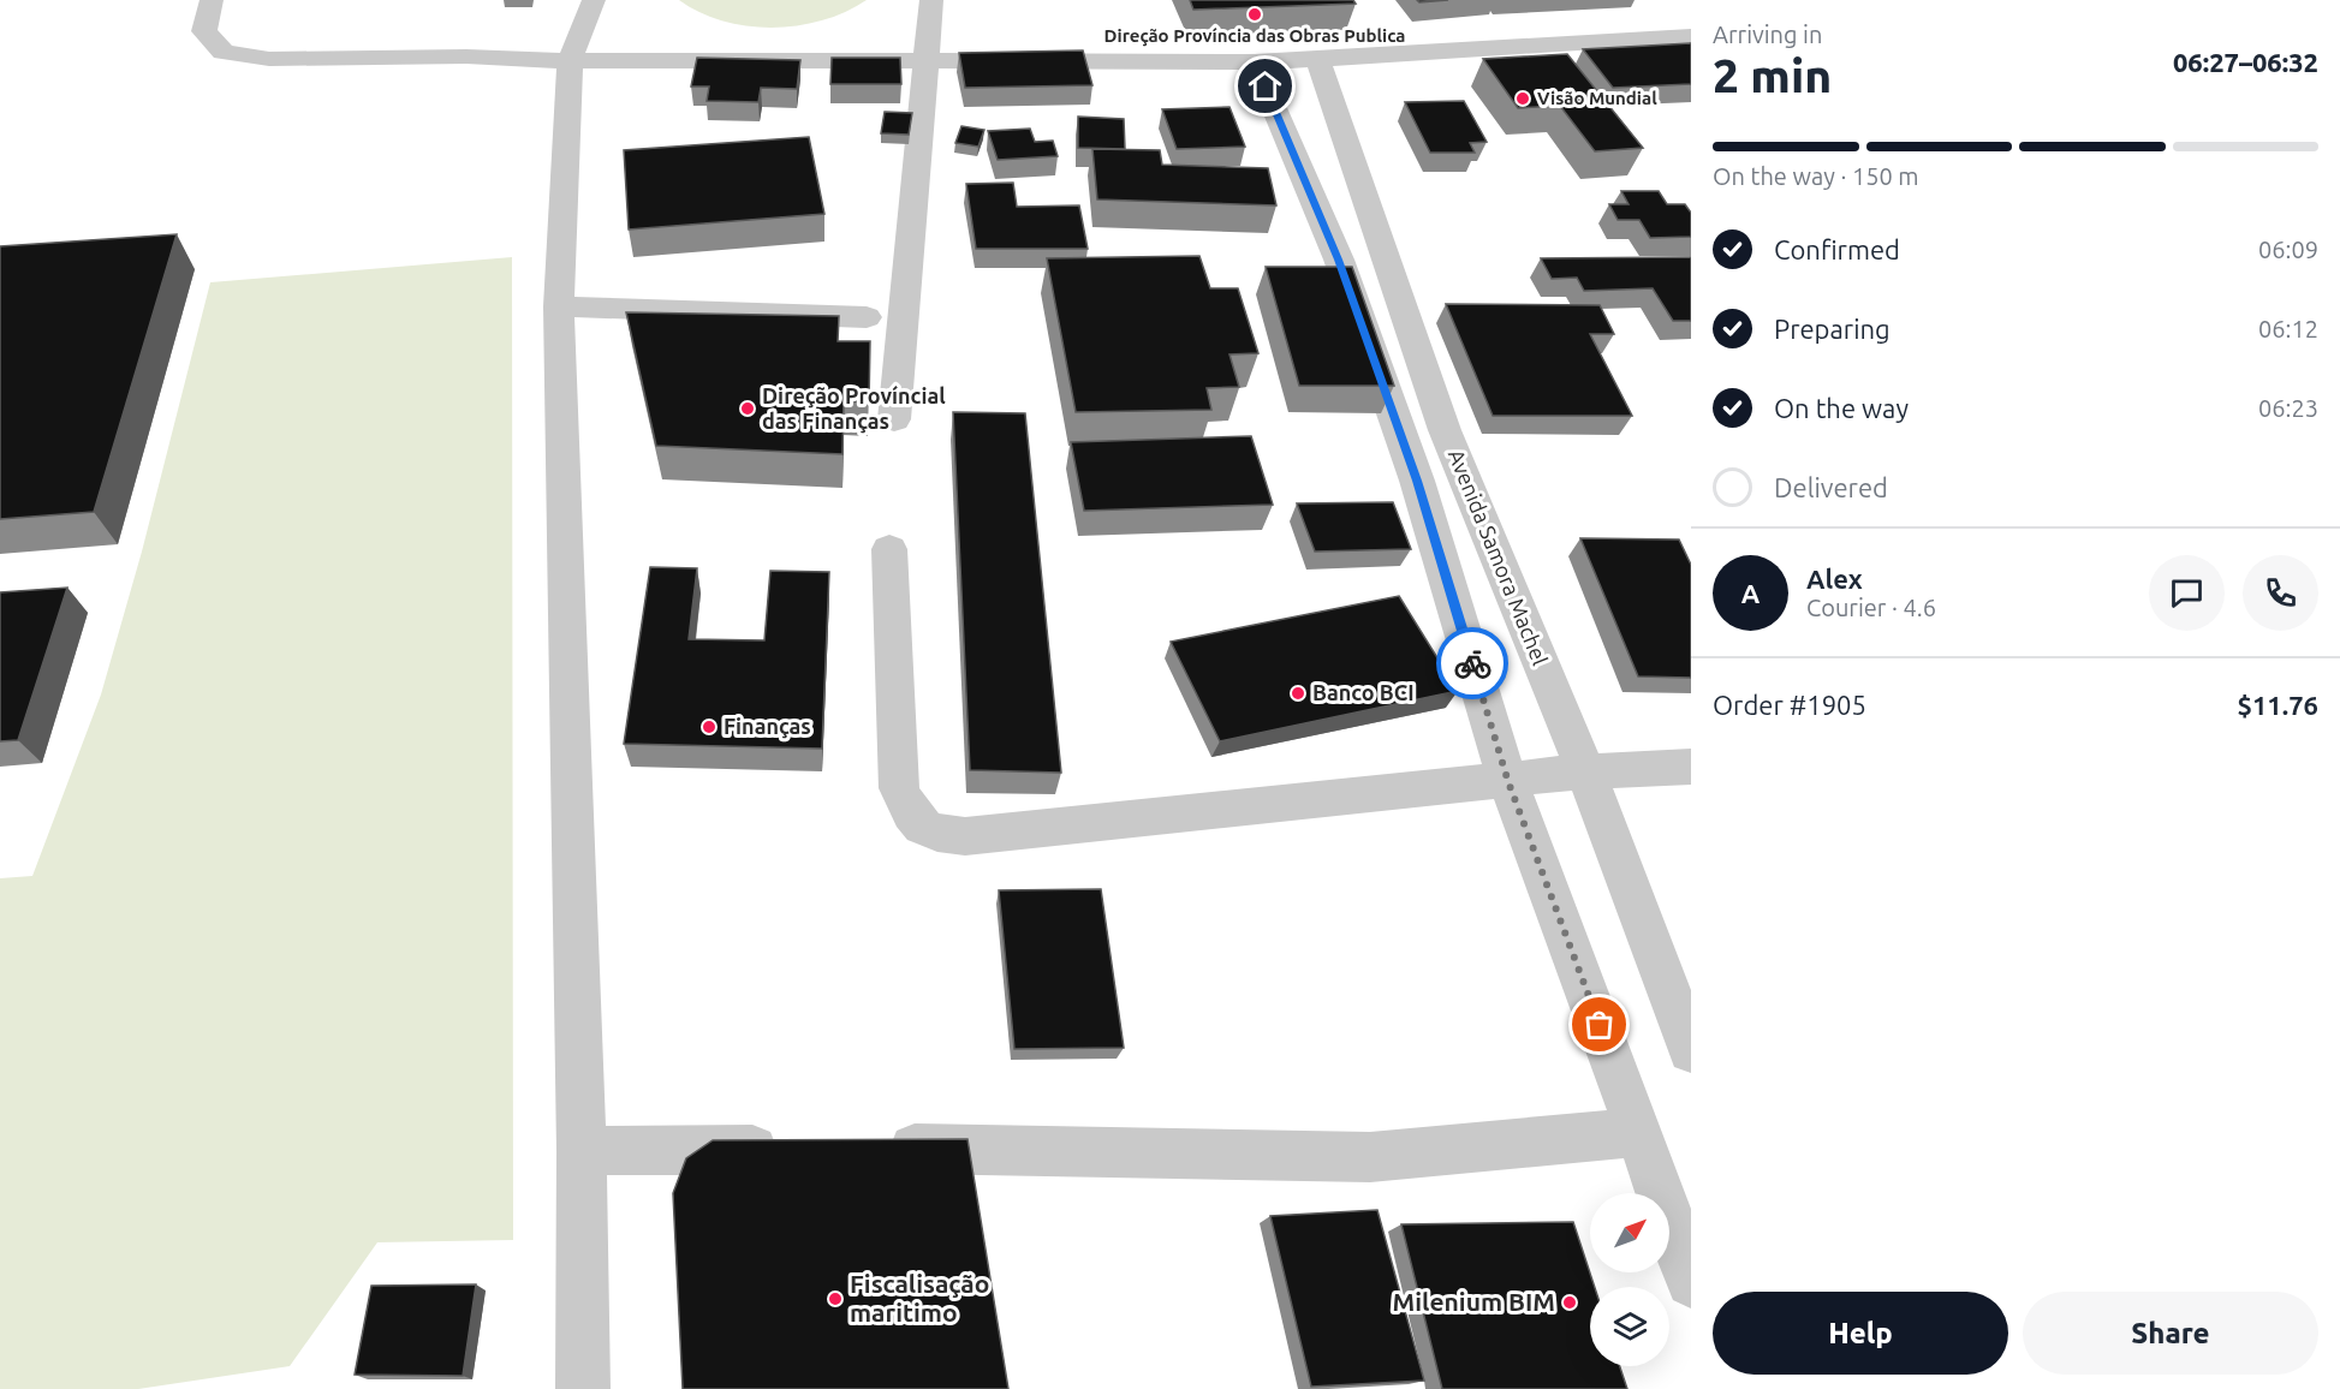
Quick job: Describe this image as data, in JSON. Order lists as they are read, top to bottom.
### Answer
{
  "streets": {
    "street": ["Avenida Samora Machel"]
  },
  "places": [
    "Direção Província das Obras Publica",
    "Visão Mundial",
    "Direção Províncial das Finanças",
    "Banco BCI",
    "Finanças",
    "Fiscalisação maritimo",
    "Milenium BIM"
  ],
  "north": "top right",
  "page": {
    "heading": ["2 min", "Arriving in", "06:27–06:32"],
    "panel": [
      "Alex",
      "Courier · 4.6",
      "Order #1905",
      "$11.76"
    ],
    "bar": "On the way · 150 m",
    "list": [
      ["Confirmed", "06:09"],
      ["Preparing", "06:12"],
      ["On the way", "06:23"],
      "Delivered"
    ],
    "round": "A",
    "buttons": ["Help", "Share"]
  }
}
